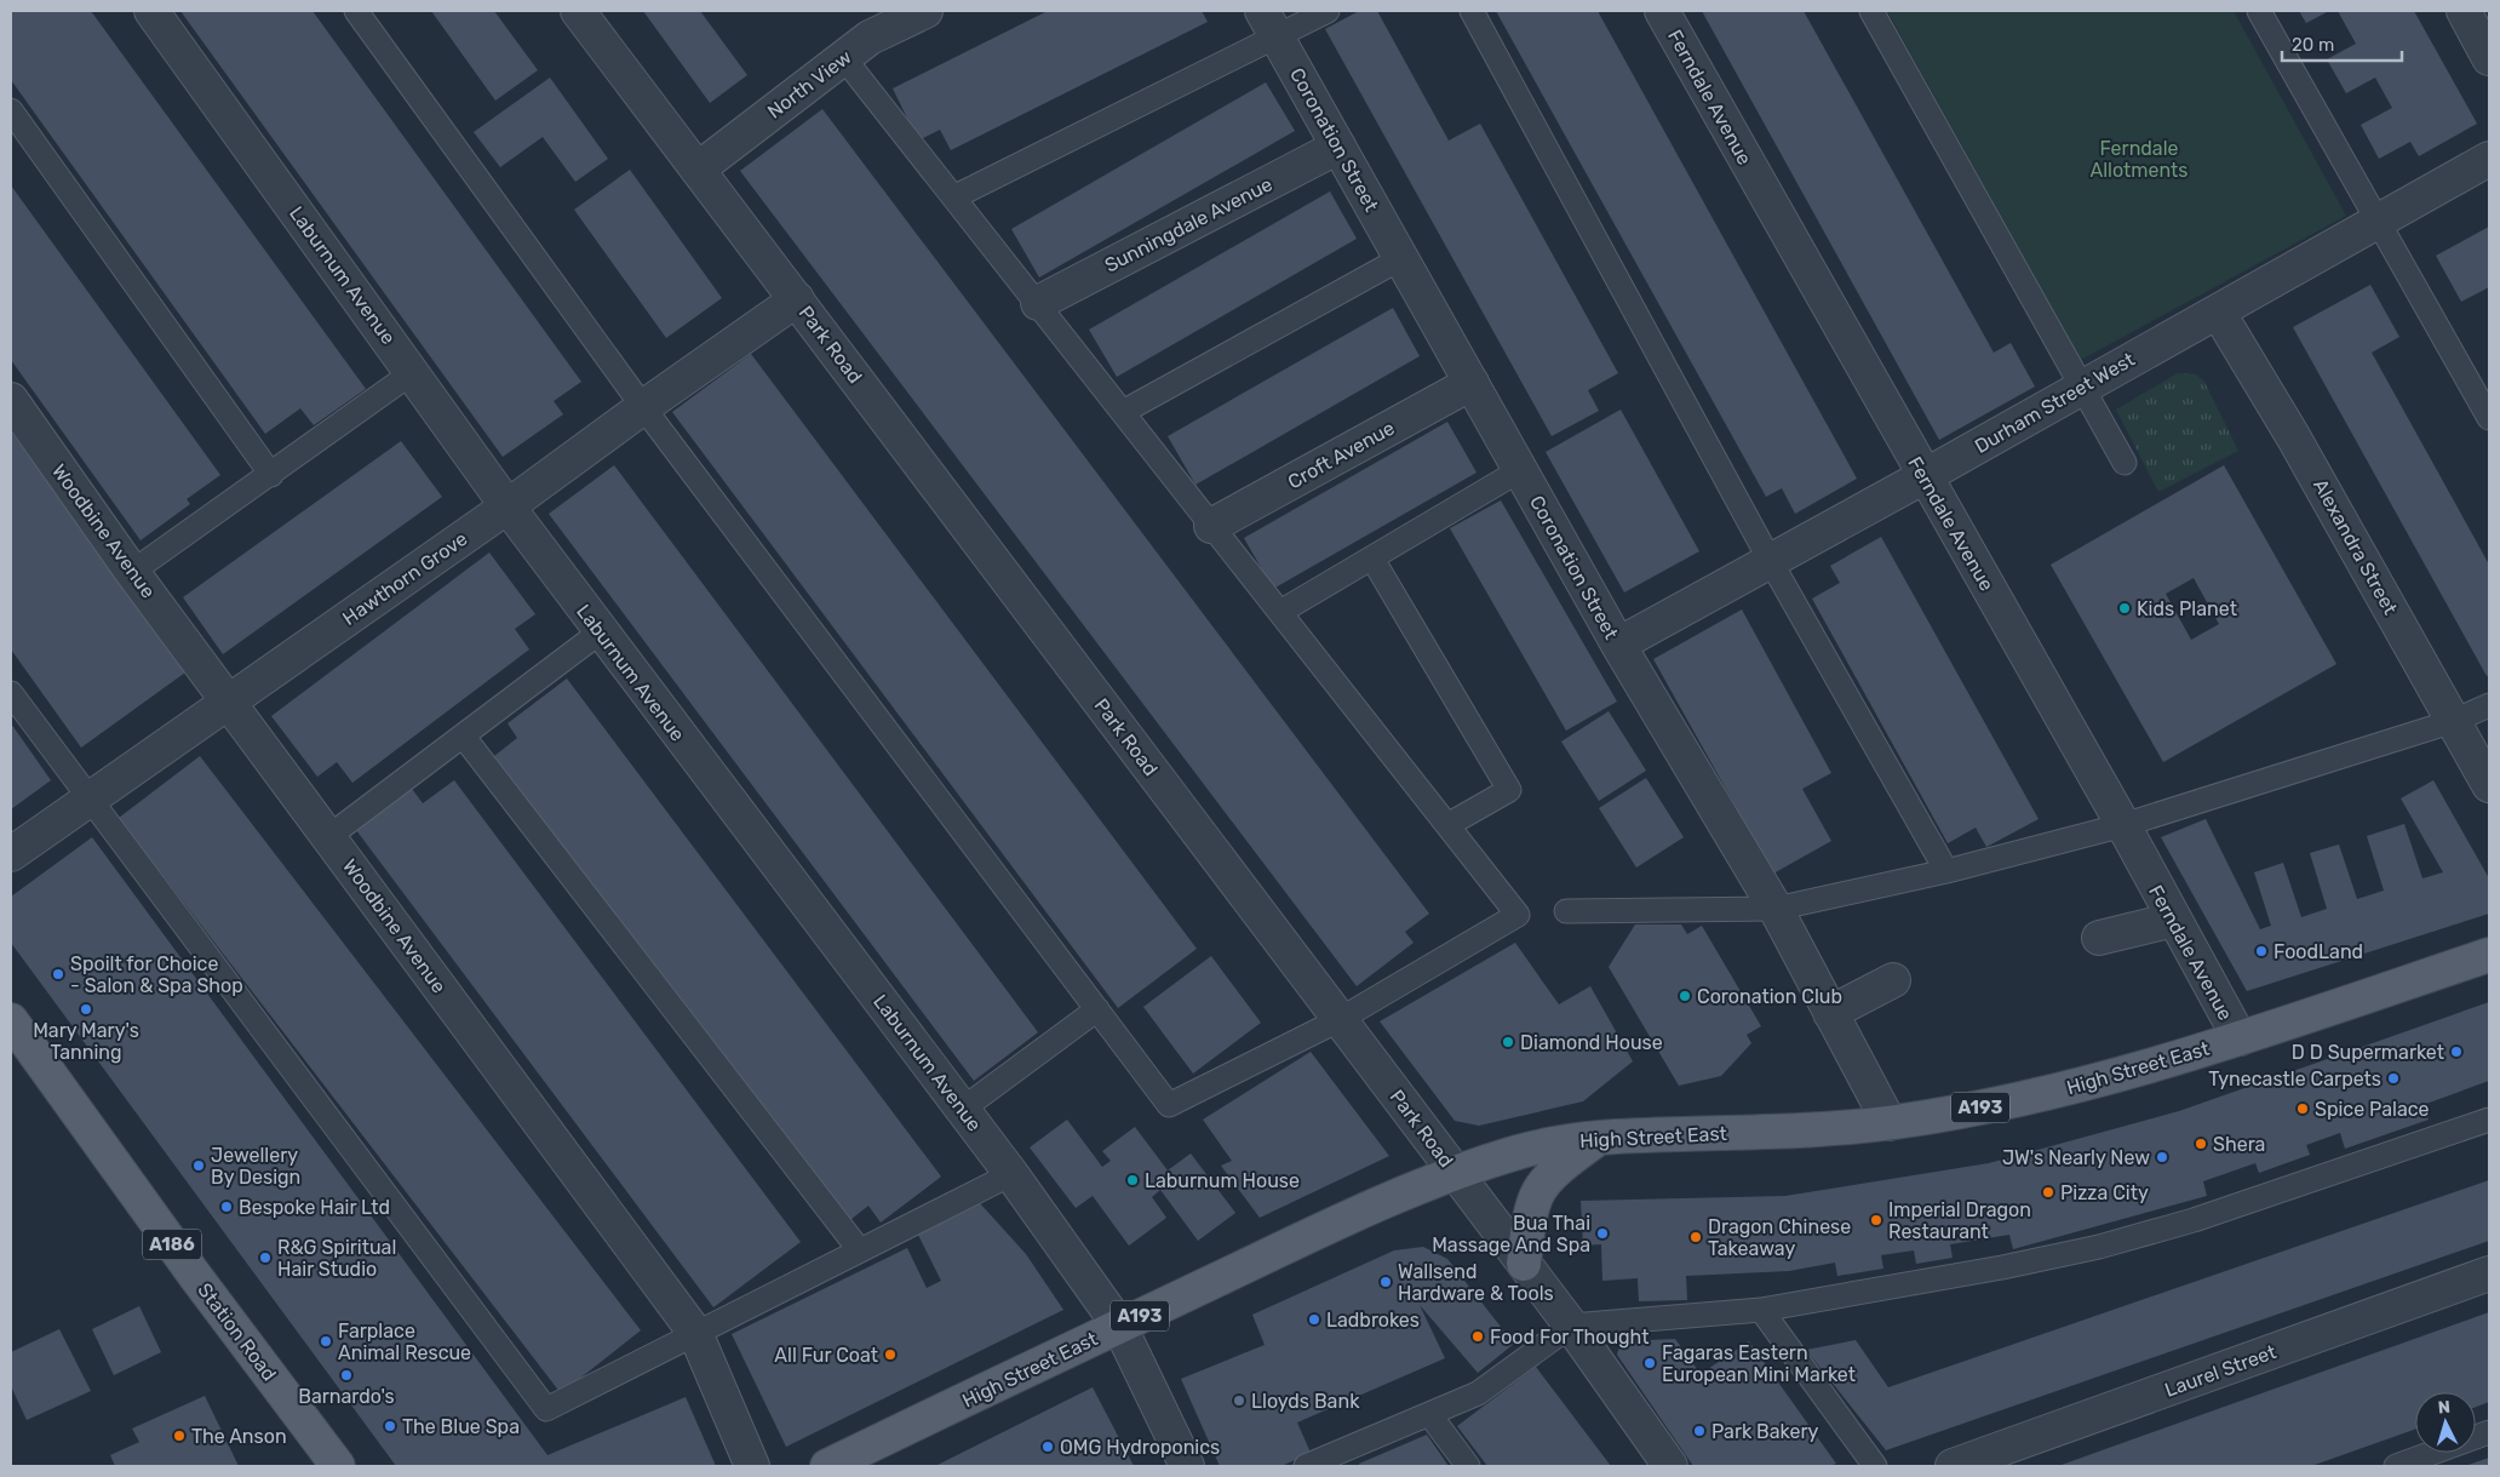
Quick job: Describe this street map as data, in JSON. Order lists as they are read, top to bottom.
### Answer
{
  "streets": {
    "main road": [
      "High Street East",
      "A193",
      "A186",
      "Station Road"
    ],
    "street": [
      "North View",
      "Ferndale Avenue",
      "Coronation Street",
      "Sunningdale Avenue",
      "Laburnum Avenue",
      "Park Road",
      "Durham Street West",
      "Croft Avenue",
      "Woodbine Avenue",
      "Alexandra Street",
      "Hawthorn Grove",
      "Laurel Street"
    ]
  },
  "crossings": [
    ["North View", "Park Road"],
    ["Ferndale Avenue", "Durham Street West"],
    ["Ferndale Avenue", "High Street East"],
    ["Coronation Street", "Sunningdale Avenue"],
    ["Coronation Street", "Durham Street West"],
    ["Coronation Street", "Croft Avenue"],
    ["Coronation Street", "High Street East"],
    ["Laburnum Avenue", "Hawthorn Grove"],
    ["Laburnum Avenue", "High Street East"],
    ["Park Road", "Hawthorn Grove"],
    ["Park Road", "High Street East"],
    ["Durham Street West", "Alexandra Street"],
    ["Woodbine Avenue", "Hawthorn Grove"]
  ],
  "parks": ["Ferndale Allotments"],
  "places": [
    "Kids Planet",
    "FoodLand",
    "Spoilt for Choice - Salon & Spa Shop",
    "Coronation Club",
    "Mary Mary's Tanning",
    "Diamond House",
    "D D Supermarket",
    "Tynecastle Carpets",
    "Spice Palace",
    "Shera",
    "JW's Nearly New",
    "Jewellery By Design",
    "Laburnum House",
    "Pizza City",
    "Bespoke Hair Ltd",
    "Imperial Dragon Restaurant",
    "Bua Thai Massage And Spa",
    "Dragon Chinese Takeaway",
    "R&G Spiritual Hair Studio",
    "Wallsend Hardware & Tools",
    "Ladbrokes",
    "Food For Thought",
    "Farplace Animal Rescue",
    "All Fur Coat",
    "Fagaras Eastern European Mini Market",
    "Barnardo's",
    "Lloyds Bank",
    "The Blue Spa",
    "Park Bakery",
    "The Anson",
    "OMG Hydroponics"
  ],
  "scale_bar": "20 m",
  "north": "top"
}
